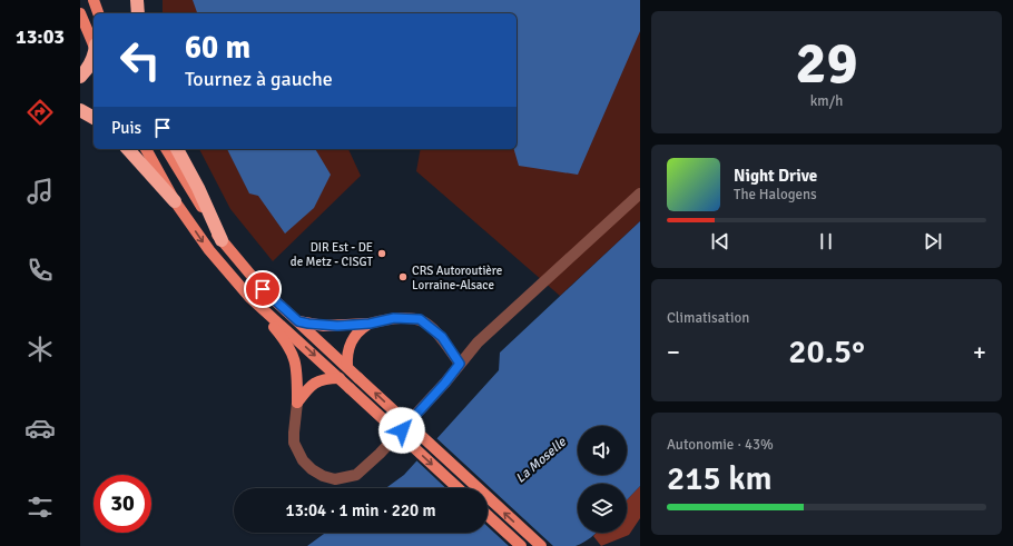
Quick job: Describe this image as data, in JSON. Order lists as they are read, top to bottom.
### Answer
{
  "water": ["La Moselle"],
  "places": ["DIR Est - DE de Metz - CISGT", "CRS Autoroutière Lorraine-Alsace"],
  "page": {
    "tabs": "13:03",
    "tile": [
      ["29", "km/h"],
      "Climatisation",
      ["Autonomie · 43%", "215 km"]
    ],
    "turn": ["60 m", "Tournez à gauche"],
    "then": "Puis",
    "song": ["Night Drive", "The Halogens"],
    "heat": ["−", "20.5°", "+"],
    "limit": "30",
    "trip": "13:04 · 1 min · 220 m"
  }
}
